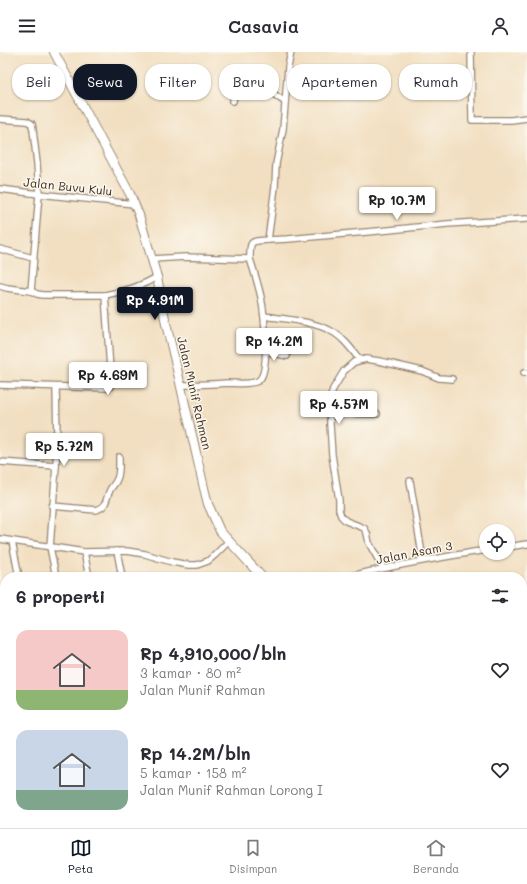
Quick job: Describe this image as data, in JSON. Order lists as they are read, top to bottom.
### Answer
{
  "streets": {
    "street": ["Jalan Buvu Kulu", "Jalan Munif Rahman", "Jalan Asam 3"]
  },
  "crossings": [
    ["Jalan Buvu Kulu", "Jalan Munif Rahman"]
  ],
  "page": {
    "header": "Casavia",
    "chip": [
      "Beli",
      "Sewa",
      "Filter",
      "Baru",
      "Apartemen",
      "Rumah"
    ],
    "price": [
      "Rp 10.7M",
      "Rp 4.91M",
      "Rp 14.2M",
      "Rp 4.69M",
      "Rp 4.57M",
      "Rp 5.72M"
    ],
    "heading": "6 properti",
    "list": [
      {
        "name": "Rp 4,910,000/bln",
        "note": "3 kamar · 80 m² · Jalan Munif Rahman"
      },
      {
        "name": "Rp 14.2M/bln",
        "note": "5 kamar · 158 m² · Jalan Munif Rahman Lorong I"
      }
    ],
    "tabs": ["Peta", "Disimpan", "Beranda"]
  }
}
